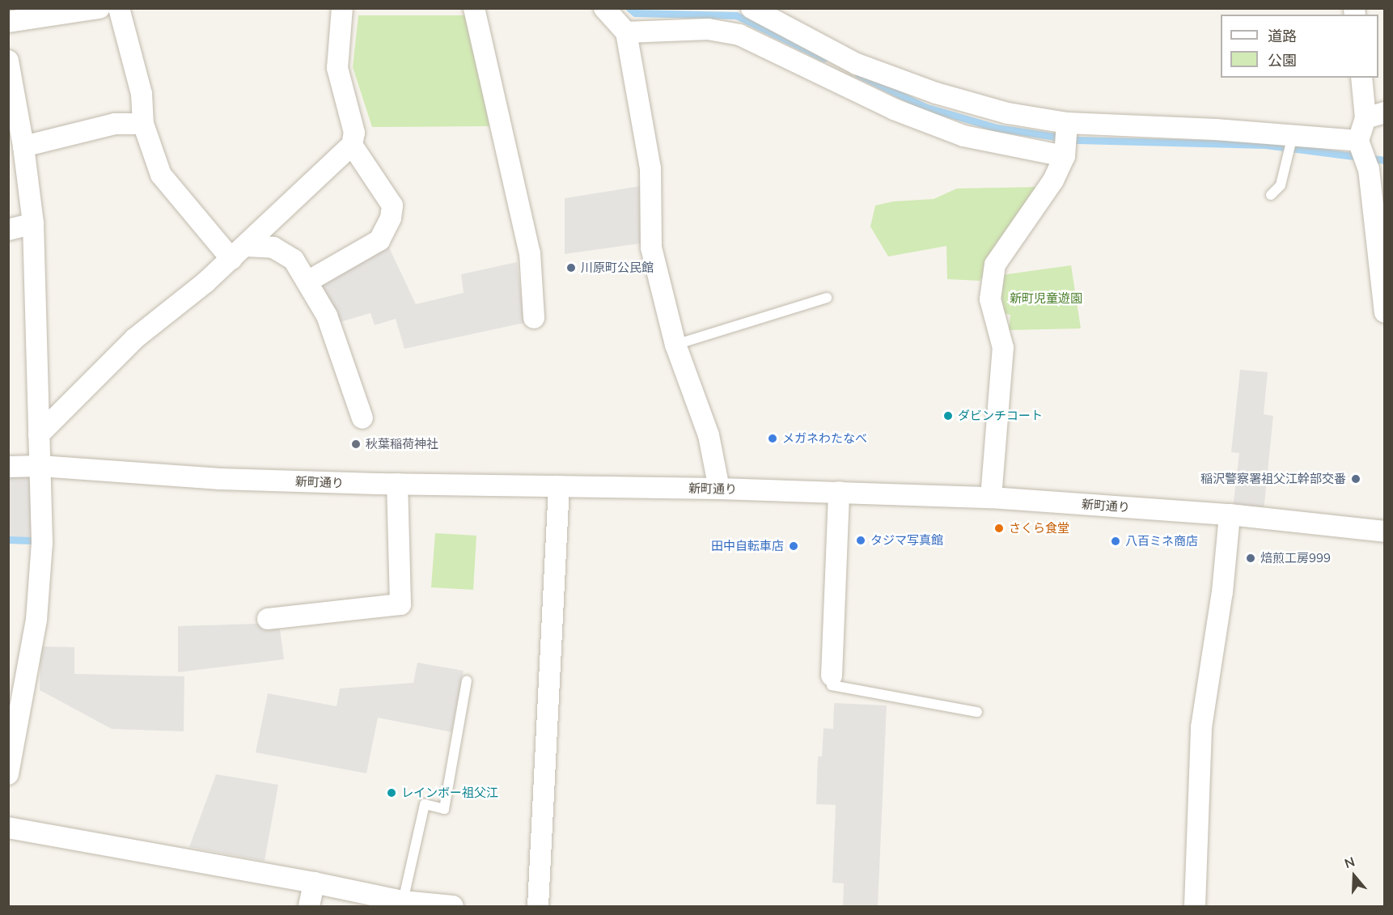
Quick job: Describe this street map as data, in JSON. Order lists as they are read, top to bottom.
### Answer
{
  "streets": {
    "street": ["新町通り"]
  },
  "parks": ["新町児童遊園"],
  "places": [
    "川原町公民館",
    "ダビンチコート",
    "メガネわたなべ",
    "秋葉稲荷神社",
    "稲沢警察署祖父江幹部交番",
    "さくら食堂",
    "タジマ写真館",
    "八百ミネ商店",
    "田中自転車店",
    "焙煎工房999",
    "レインボー祖父江"
  ],
  "legend": ["道路", "公園"],
  "north": "top"
}
